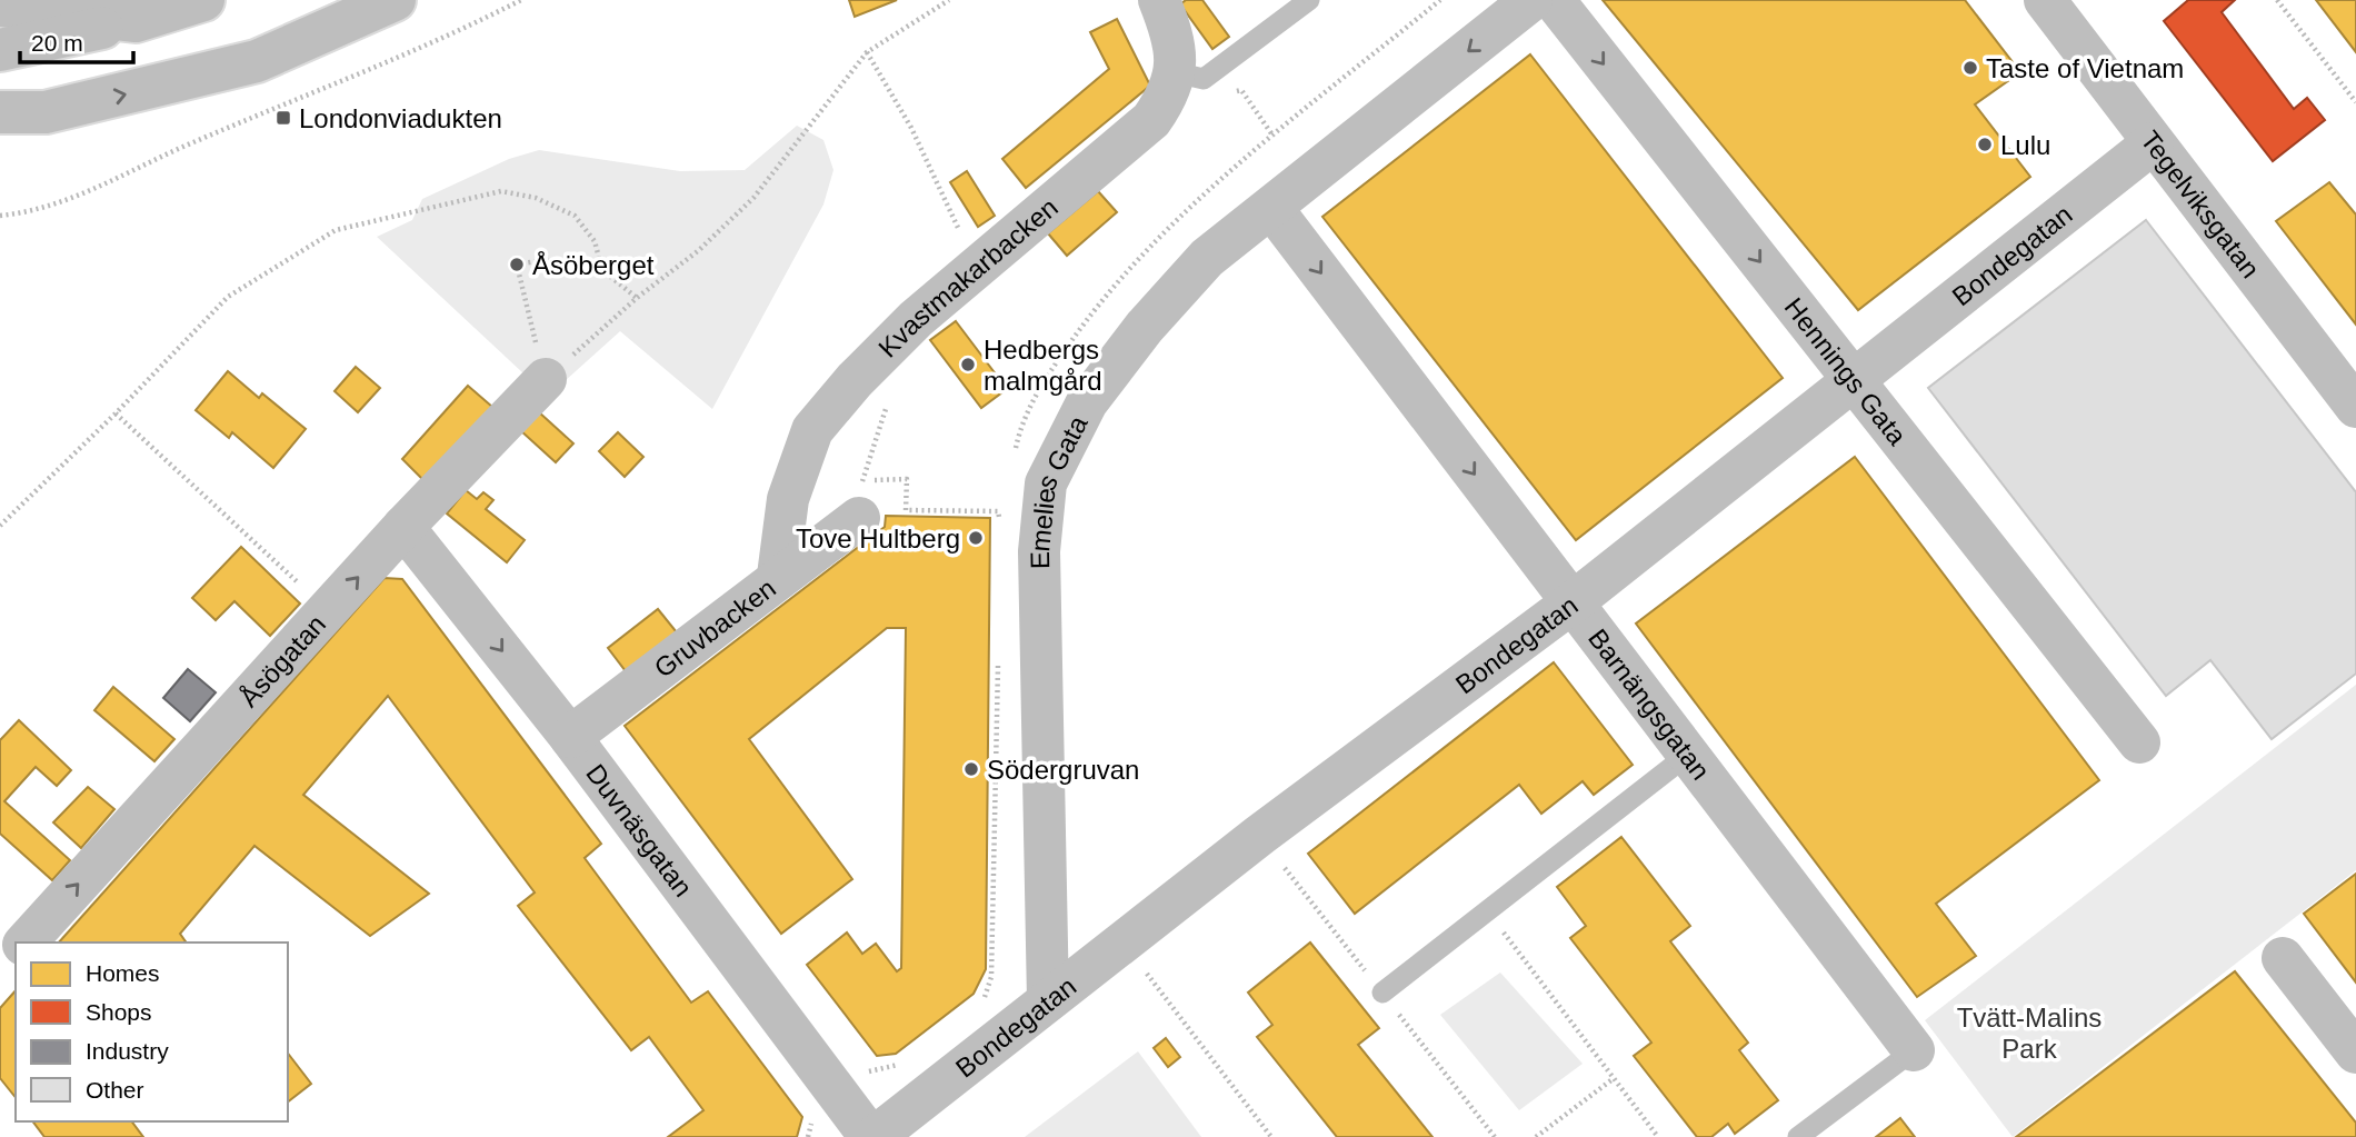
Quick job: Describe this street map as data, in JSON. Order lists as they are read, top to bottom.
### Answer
{
  "streets": {
    "street": [
      "Tegelviksgatan",
      "Bondegatan",
      "Kvastmakarbacken",
      "Hennings Gata",
      "Emelies Gata",
      "Gruvbacken",
      "Åsögatan",
      "Barnängsgatan",
      "Duvnäsgatan"
    ]
  },
  "crossings": [
    ["Tegelviksgatan", "Bondegatan"],
    ["Bondegatan", "Hennings Gata"],
    ["Bondegatan", "Emelies Gata"],
    ["Bondegatan", "Barnängsgatan"],
    ["Bondegatan", "Duvnäsgatan"],
    ["Kvastmakarbacken", "Gruvbacken"],
    ["Emelies Gata", "Barnängsgatan"],
    ["Gruvbacken", "Duvnäsgatan"],
    ["Åsögatan", "Duvnäsgatan"]
  ],
  "one_way": ["Hennings Gata", "Åsögatan", "Barnängsgatan"],
  "parks": ["Tvätt-Malins Park"],
  "places": {
    "other": [
      "Taste of Vietnam",
      "Lulu",
      "Åsöberget",
      "Hedbergs malmgård",
      "Tove Hultberg",
      "Södergruvan"
    ],
    "transit": ["Londonviadukten"]
  },
  "legend": [
    "Homes",
    "Shops",
    "Industry",
    "Other"
  ],
  "scale_bar": "20 m"
}
